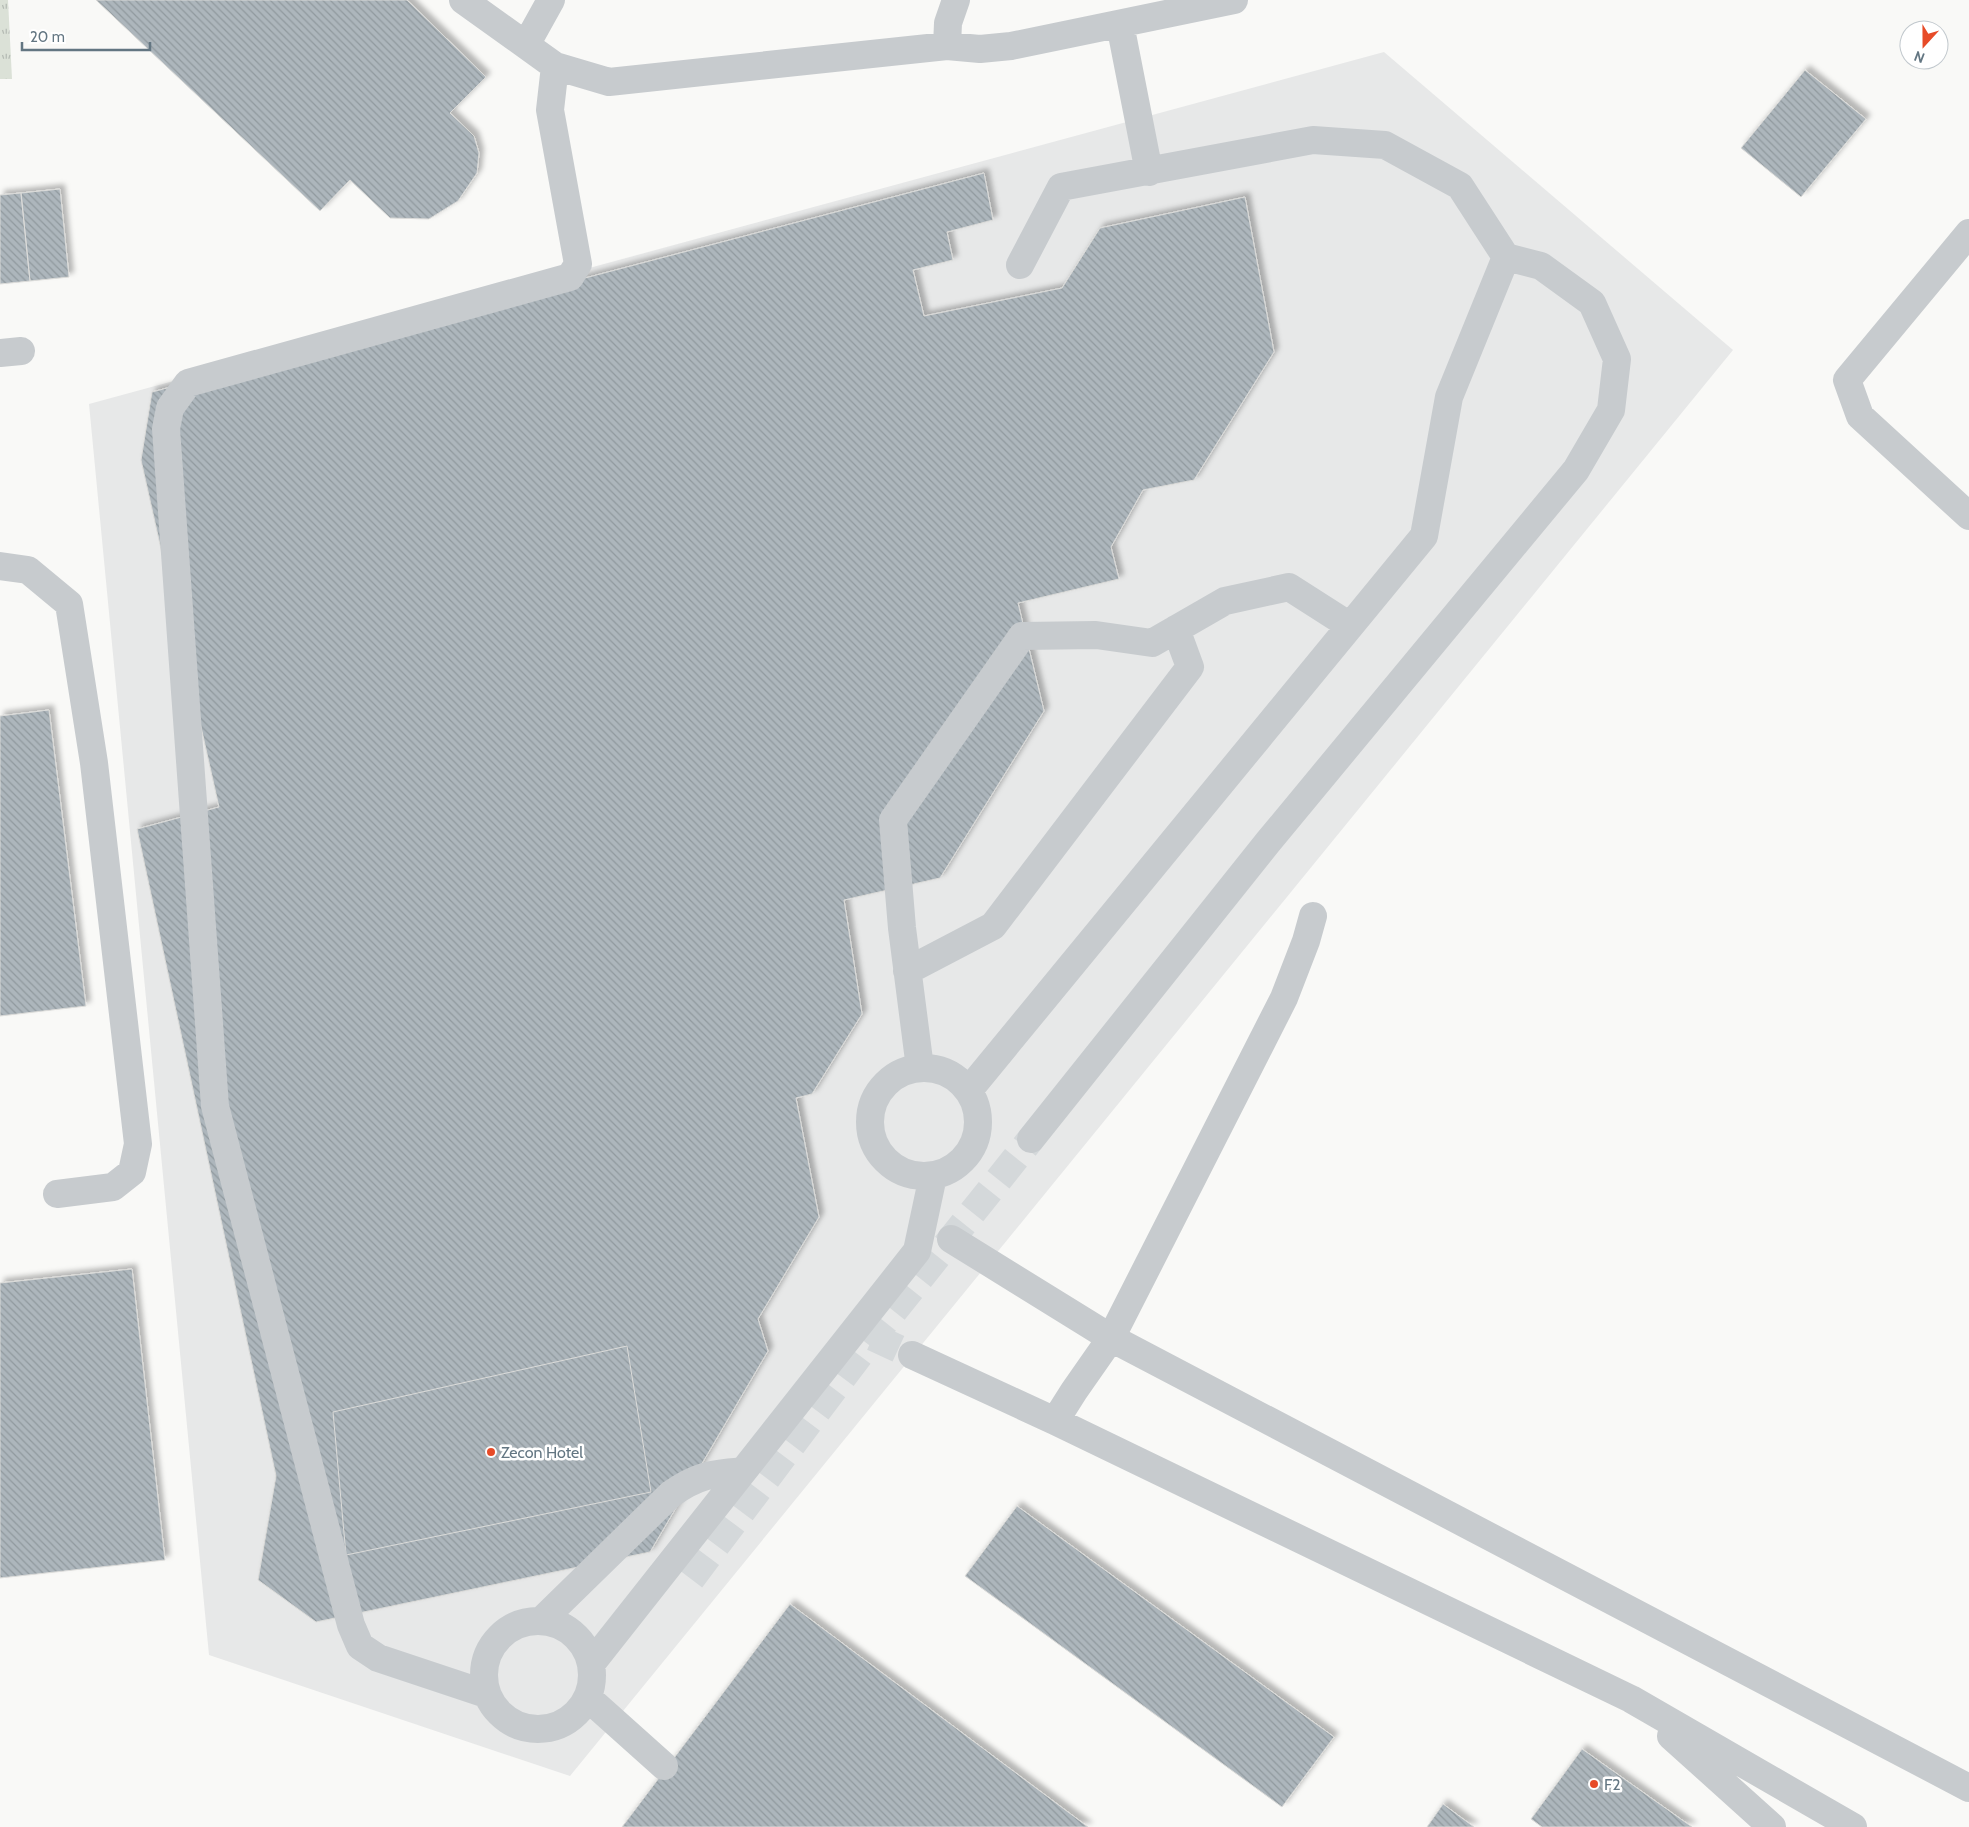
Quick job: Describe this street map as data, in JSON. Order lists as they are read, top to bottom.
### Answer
{
  "places": ["Zecon Hotel", "F2"],
  "scale_bar": "20 m",
  "north": "bottom"
}
